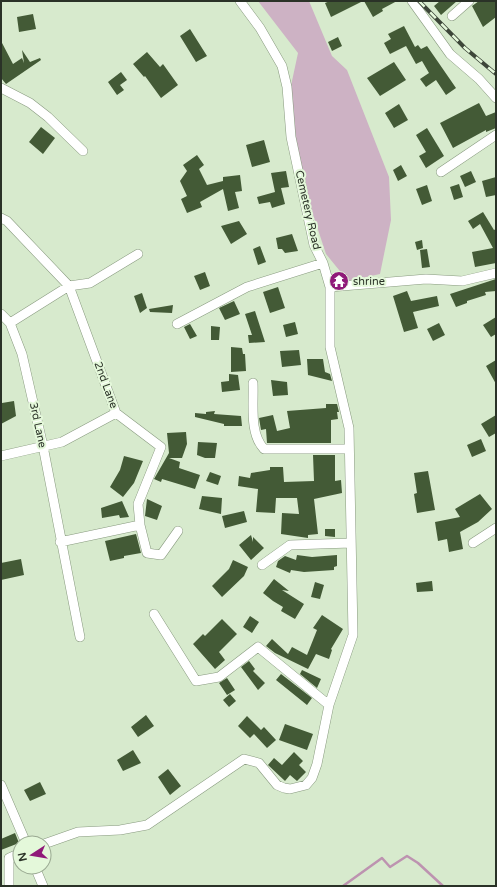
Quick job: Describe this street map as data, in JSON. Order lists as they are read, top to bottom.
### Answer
{
  "streets": {
    "street": ["Cemetery Road", "2nd Lane", "3rd Lane"]
  },
  "places": {
    "temple": ["shrine"]
  },
  "north": "left"
}
